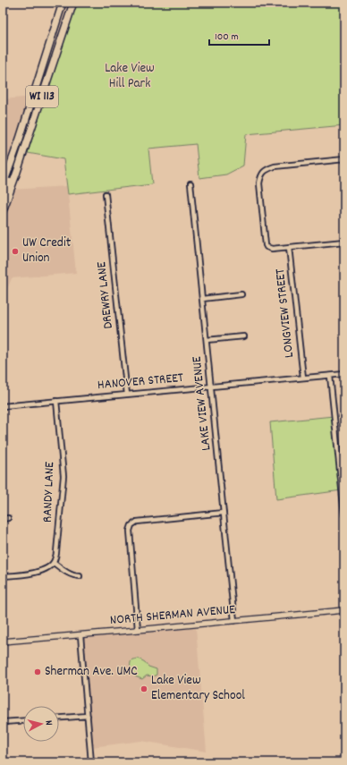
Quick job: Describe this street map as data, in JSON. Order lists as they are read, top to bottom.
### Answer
{
  "streets": {
    "main road": ["WI 113"],
    "street": [
      "DREWRY LANE",
      "LONGVIEW STREET",
      "HANOVER STREET",
      "LAKE VIEW AVENUE",
      "RANDY LANE",
      "NORTH SHERMAN AVENUE"
    ]
  },
  "crossings": [
    ["DREWRY LANE", "HANOVER STREET"],
    ["LONGVIEW STREET", "HANOVER STREET"],
    ["HANOVER STREET", "LAKE VIEW AVENUE"],
    ["HANOVER STREET", "RANDY LANE"],
    ["LAKE VIEW AVENUE", "NORTH SHERMAN AVENUE"]
  ],
  "parks": ["Lake View Hill Park"],
  "places": ["UW Credit Union", "Sherman Ave. UMC", "Lake View Elementary School"],
  "scale_bar": "100 m",
  "north": "right"
}
